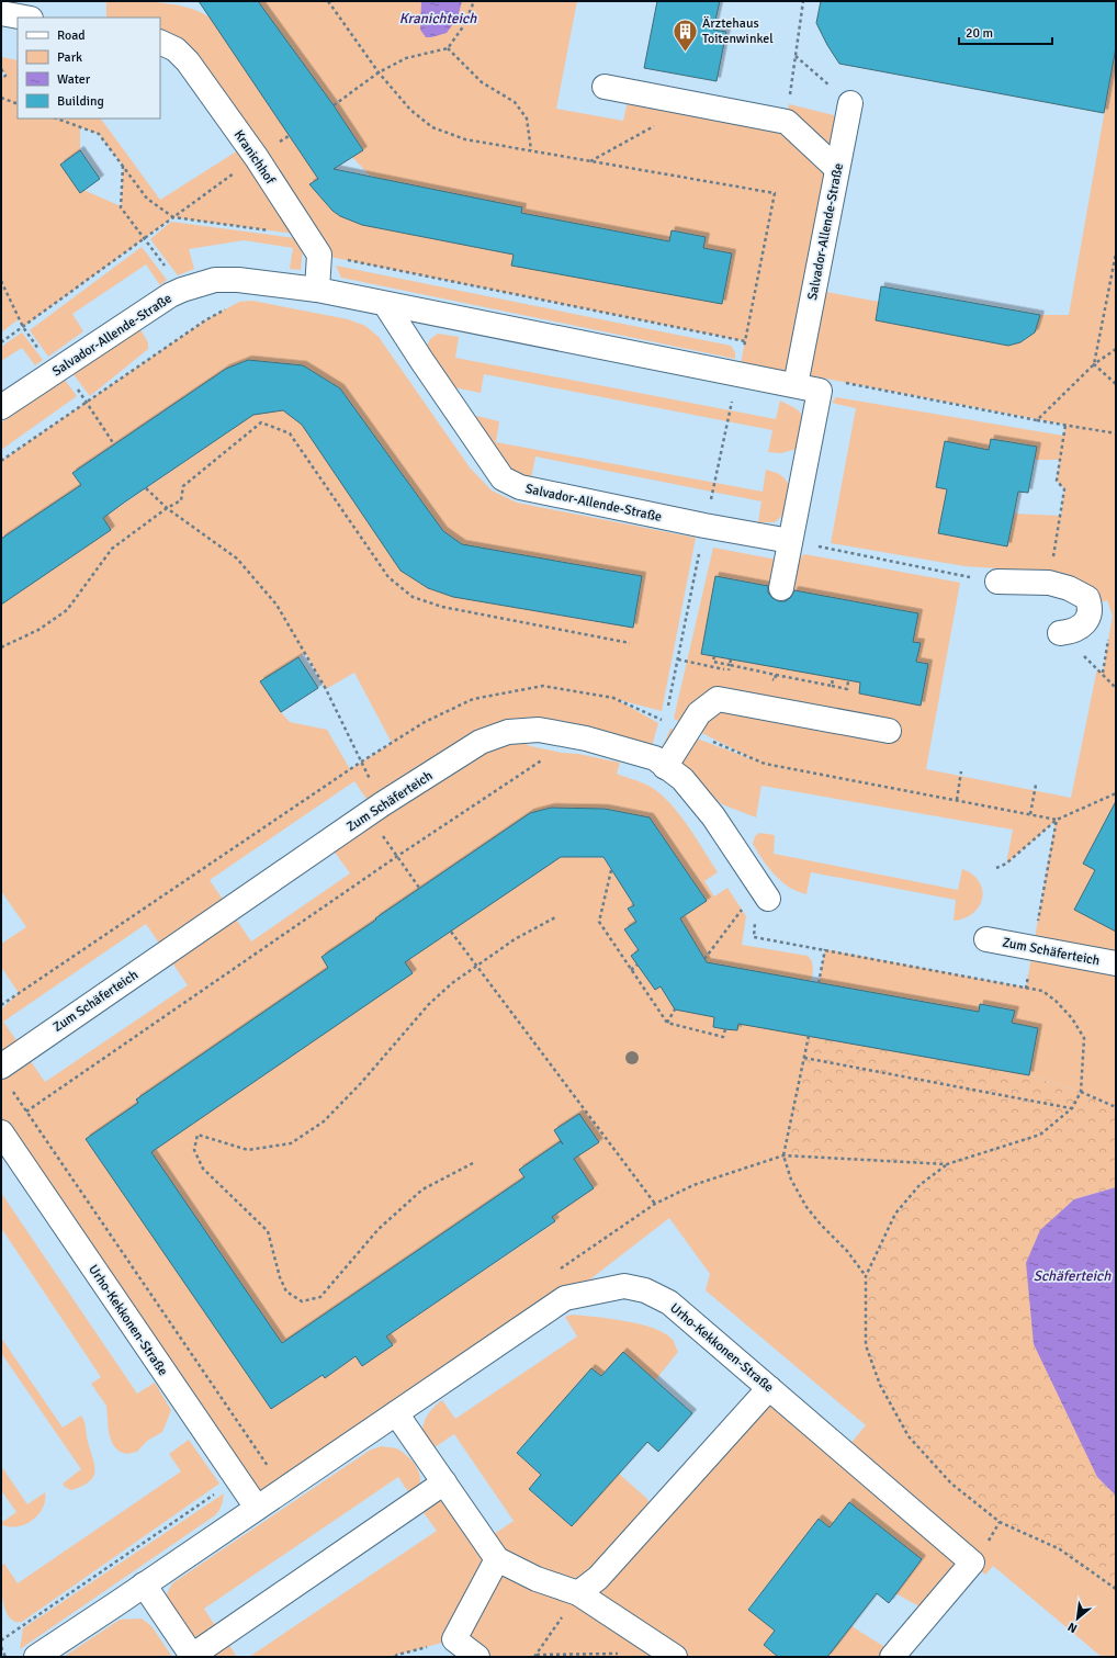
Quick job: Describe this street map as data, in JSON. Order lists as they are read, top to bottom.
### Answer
{
  "streets": {
    "street": [
      "Kranichhof",
      "Salvador-Allende-Straße",
      "Zum Schäferteich",
      "Urho-Kekkonen-Straße"
    ]
  },
  "water": ["Kranichteich", "Schäferteich"],
  "places": {
    "building": ["Ärztehaus Toitenwinkel"]
  },
  "legend": [
    "Road",
    "Park",
    "Water",
    "Building"
  ],
  "scale_bar": "20 m",
  "north": "bottom left"
}
